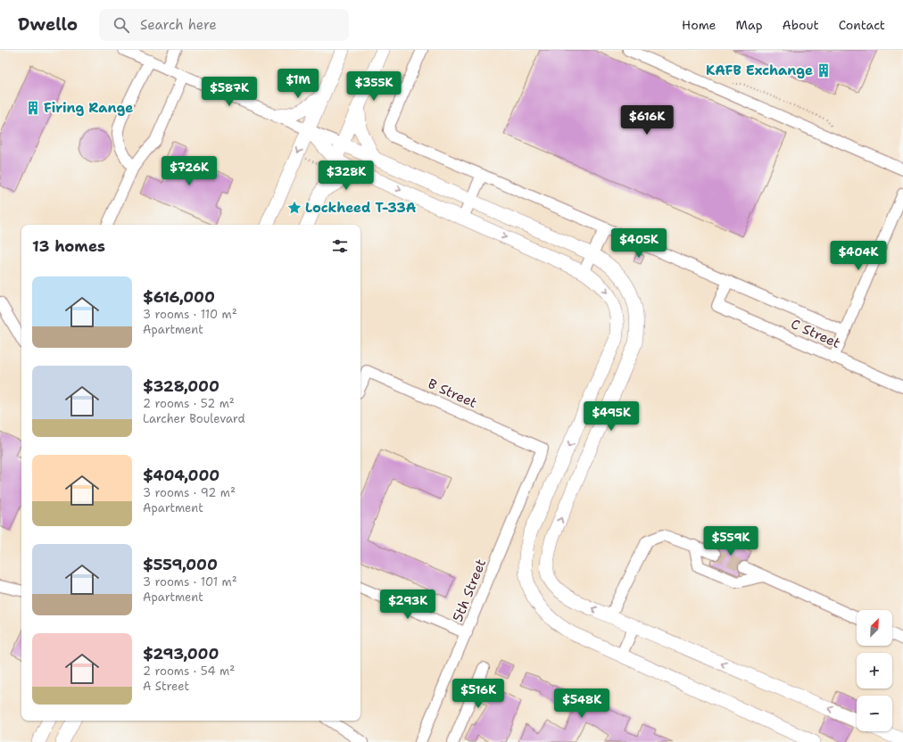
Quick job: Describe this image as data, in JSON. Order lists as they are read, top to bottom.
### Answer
{
  "streets": {
    "street": ["C Street", "B Street", "5th Street"]
  },
  "crossings": [
    ["B Street", "5th Street"]
  ],
  "places": {
    "building": ["KAFB Exchange", "Firing Range"],
    "place": ["Lockheed T-33A"]
  },
  "north": "top right",
  "page": {
    "header": "Dwello",
    "search": "Search here",
    "nav": [
      "Home",
      "Map",
      "About",
      "Contact"
    ],
    "price": [
      "$1M",
      "$355K",
      "$587K",
      "$616K",
      "$726K",
      "$328K",
      "$405K",
      "$404K",
      "$495K",
      "$559K",
      "$293K",
      "$516K",
      "$548K"
    ],
    "heading": "13 homes",
    "list": [
      {
        "name": "$616,000",
        "note": "3 rooms · 110 m² · Apartment"
      },
      {
        "name": "$328,000",
        "note": "2 rooms · 52 m² · Larcher Boulevard"
      },
      {
        "name": "$404,000",
        "note": "3 rooms · 92 m² · Apartment"
      },
      {
        "name": "$559,000",
        "note": "3 rooms · 101 m² · Apartment"
      },
      {
        "name": "$293,000",
        "note": "2 rooms · 54 m² · A Street"
      }
    ],
    "map_buttons": ["+", "−"]
  }
}
